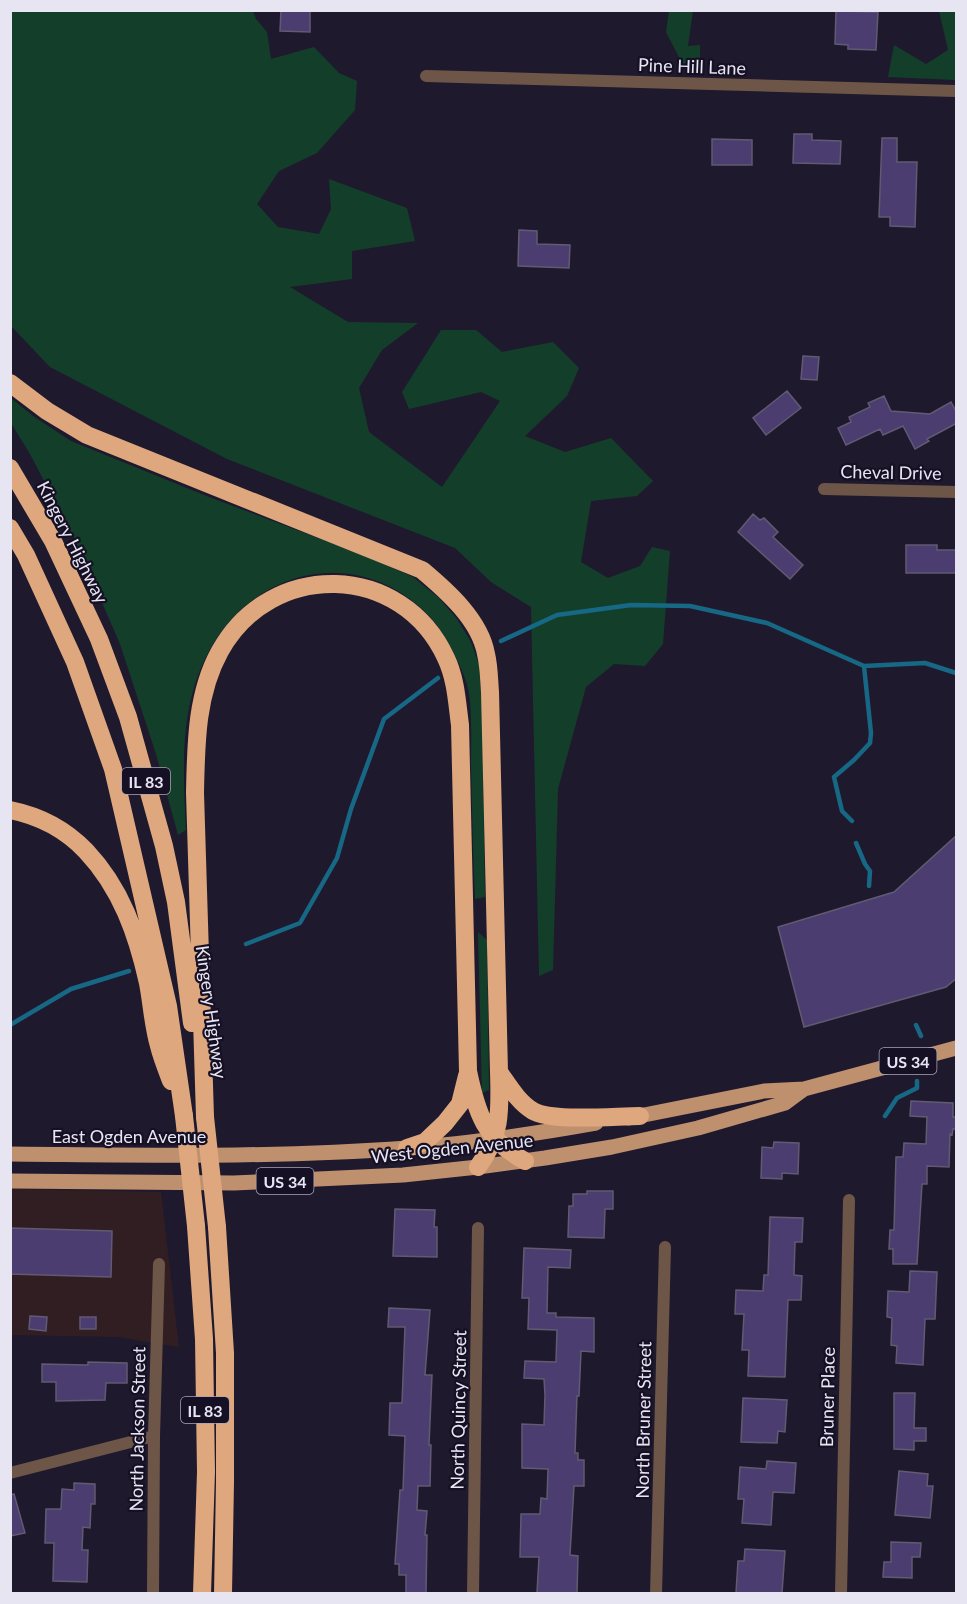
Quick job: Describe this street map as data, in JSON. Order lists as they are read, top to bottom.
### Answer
{
  "streets": {
    "highway": ["Kingery Highway", "IL 83"],
    "main road": ["US 34", "East Ogden Avenue", "West Ogden Avenue"],
    "street": [
      "Pine Hill Lane",
      "Cheval Drive",
      "Bruner Place",
      "North Quincy Street",
      "North Bruner Street",
      "North Jackson Street"
    ]
  },
  "crossings": [
    ["East Ogden Avenue", "West Ogden Avenue"]
  ]
}
